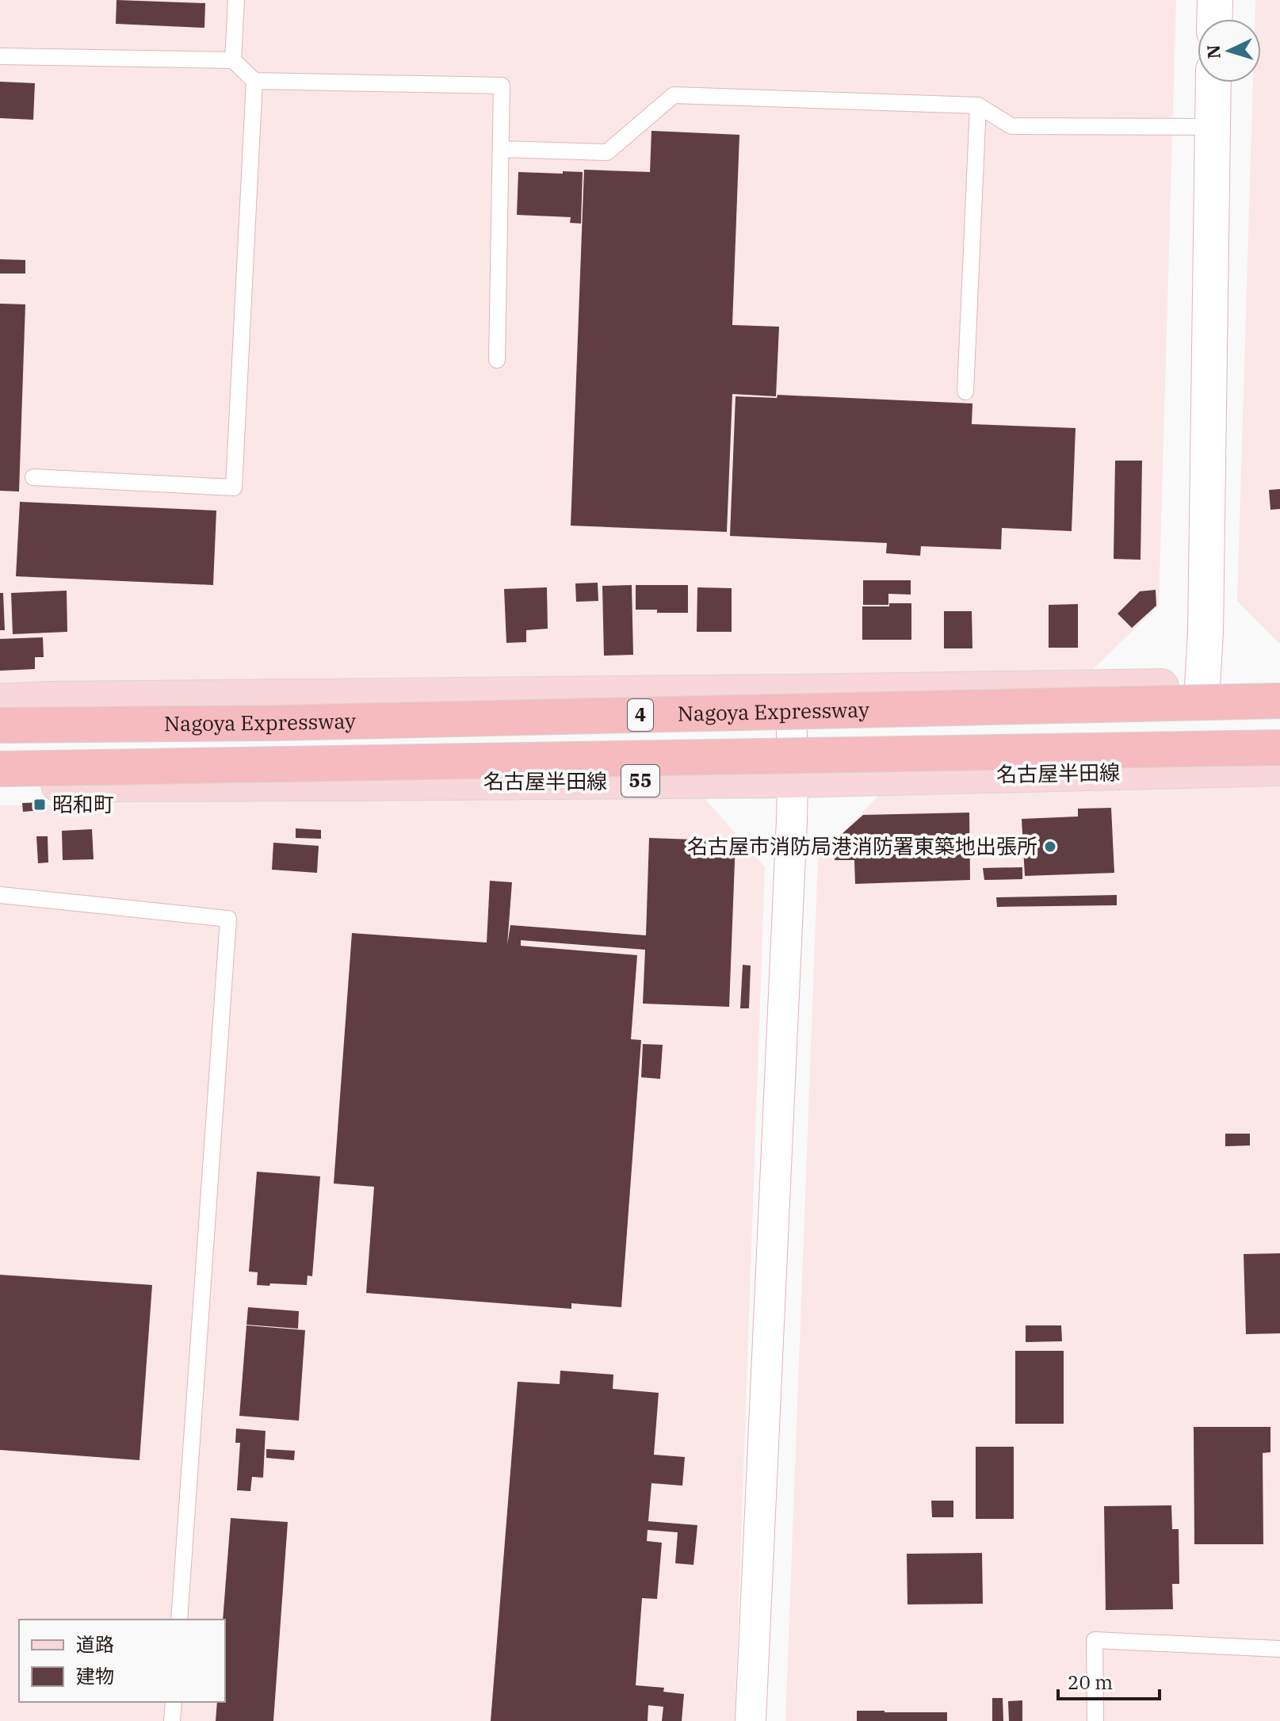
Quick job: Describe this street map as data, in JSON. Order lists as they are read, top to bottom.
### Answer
{
  "streets": {
    "highway": ["Nagoya Expressway", "4"],
    "main road": ["名古屋半田線", "55"]
  },
  "places": {
    "transit": ["昭和町"],
    "other": ["名古屋市消防局港消防署東築地出張所"]
  },
  "legend": ["道路", "建物"],
  "scale_bar": "20 m",
  "north": "left"
}
